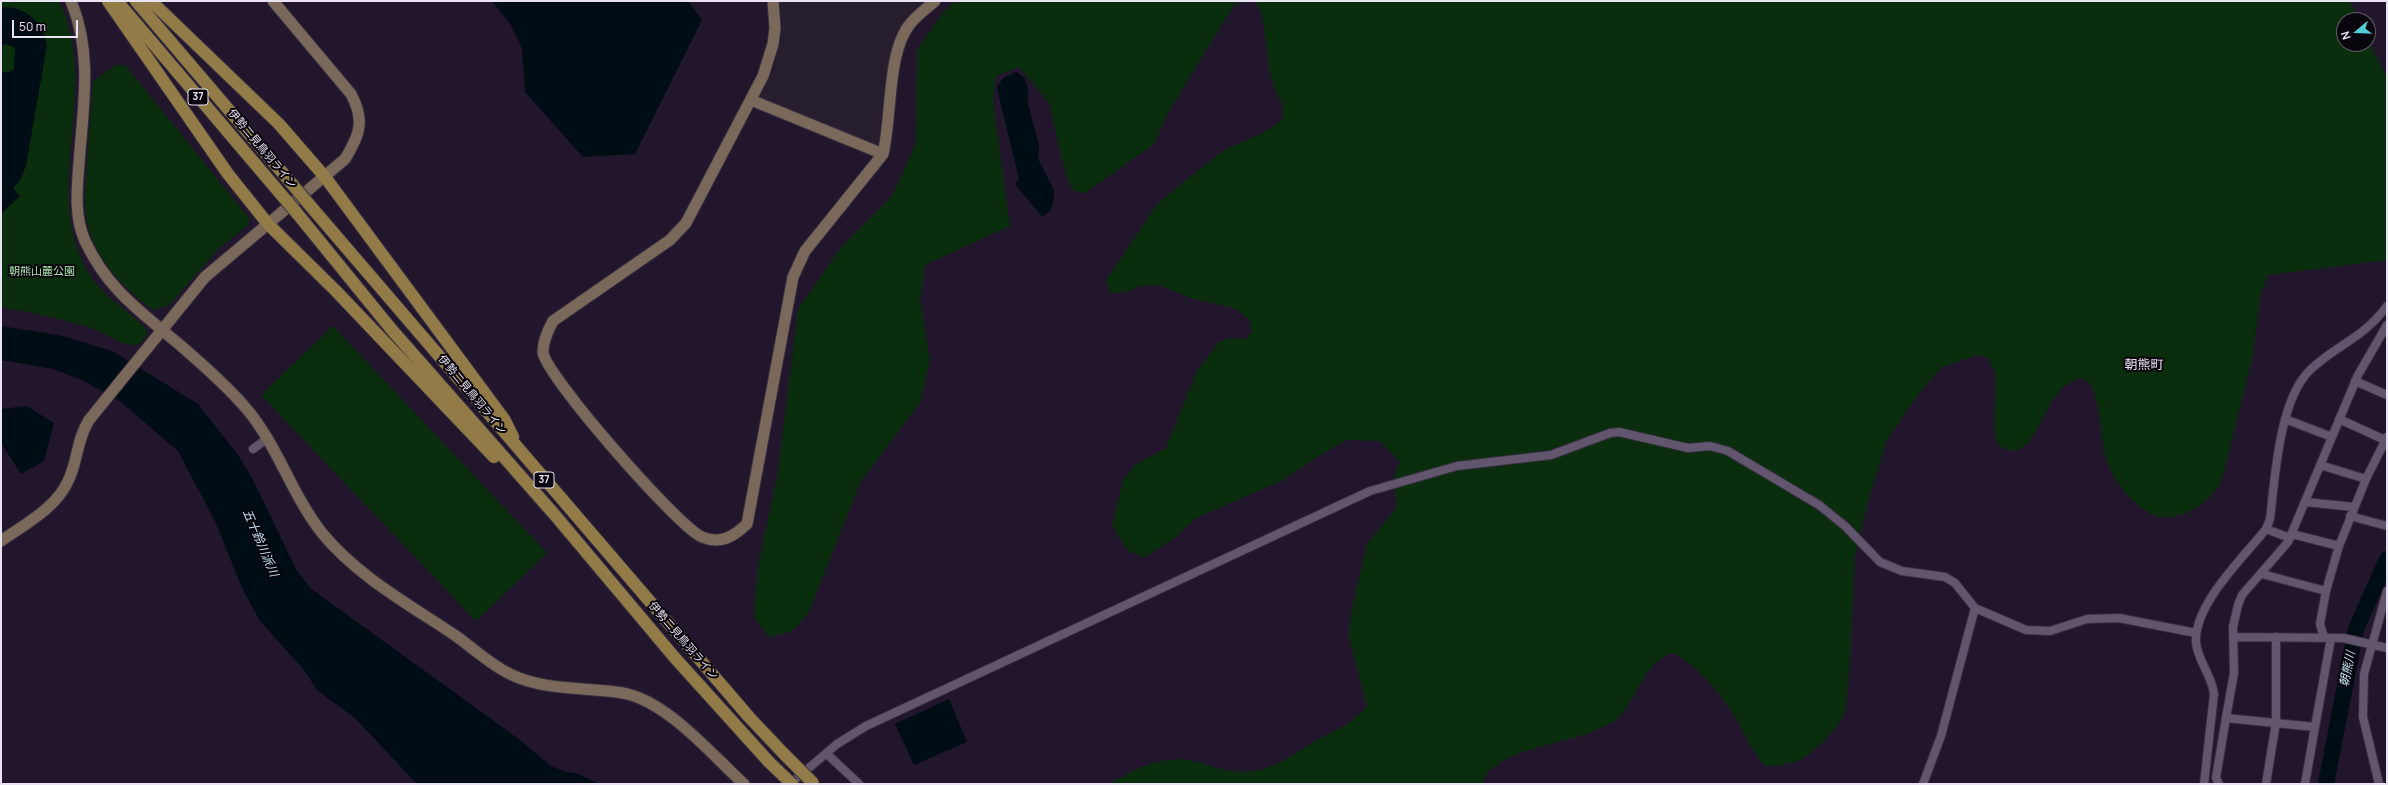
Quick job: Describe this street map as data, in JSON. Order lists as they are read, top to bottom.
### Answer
{
  "streets": {
    "main road": ["37", "伊勢二見鳥羽ライン"]
  },
  "districts": ["朝熊町"],
  "water": ["五十鈴川派川", "朝熊川"],
  "parks": ["朝熊山麓公園"],
  "scale_bar": "50 m",
  "north": "left"
}
